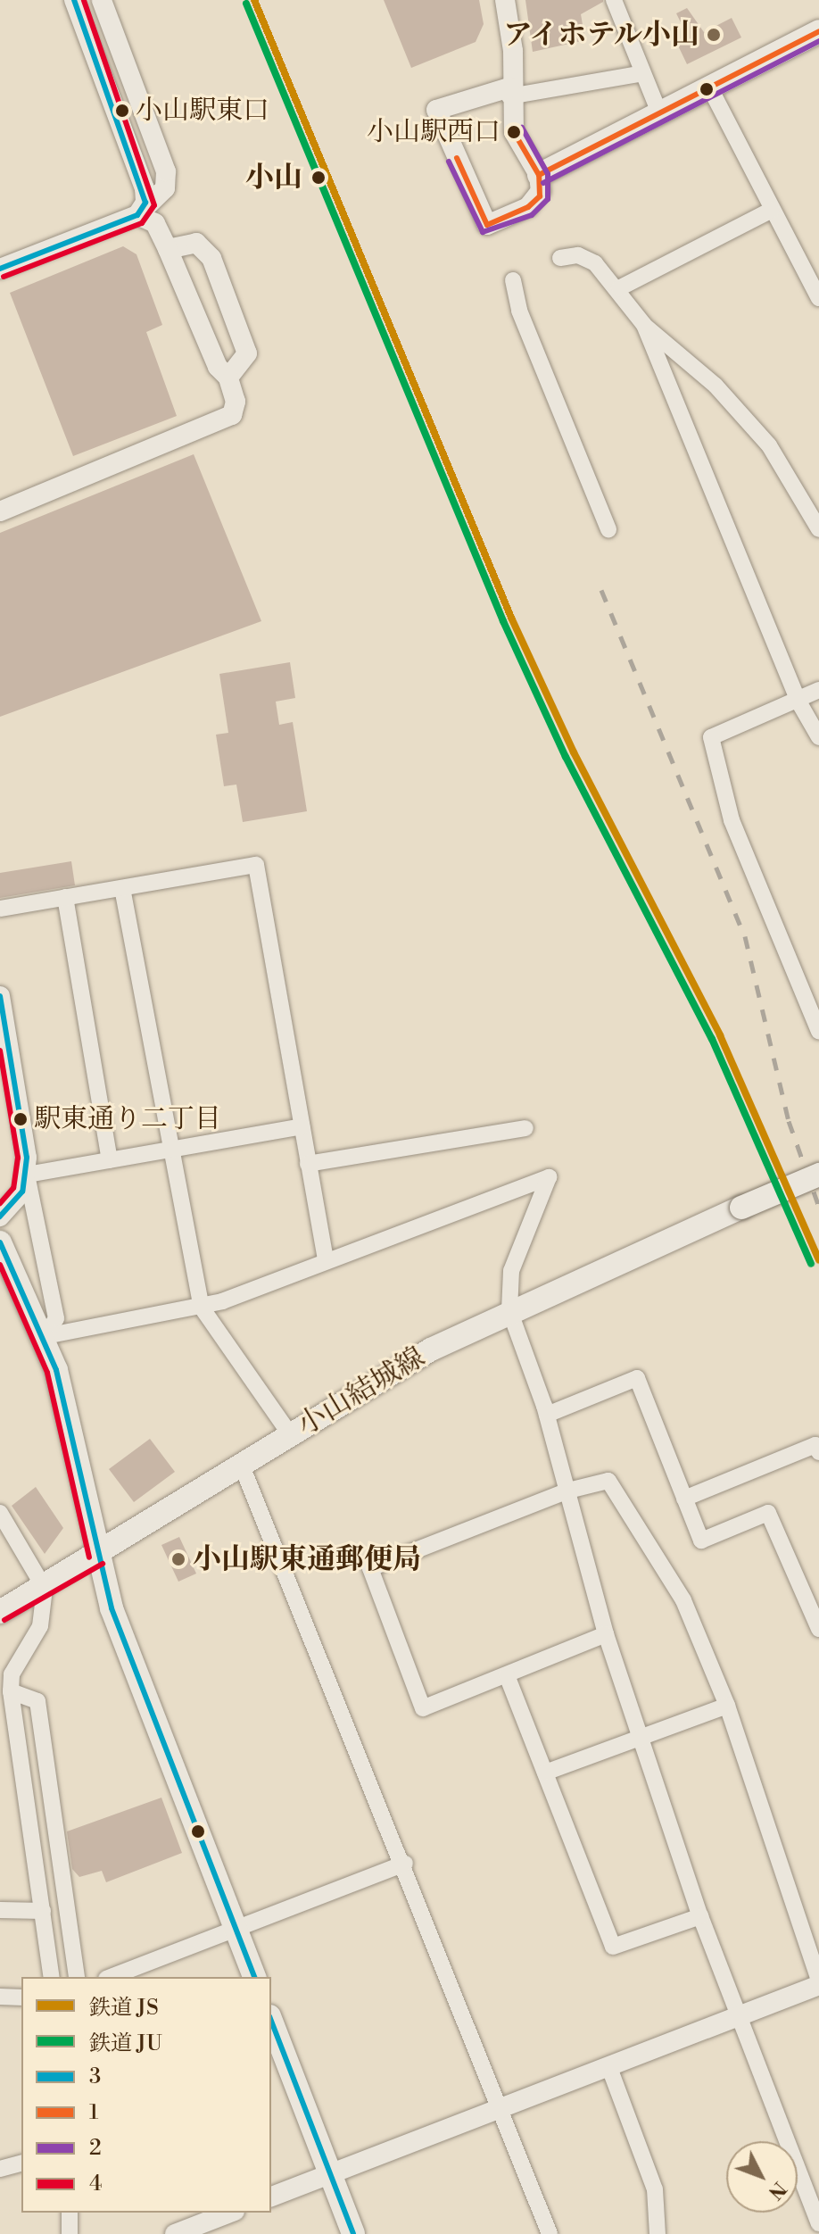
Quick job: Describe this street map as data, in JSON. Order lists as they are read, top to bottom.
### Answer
{
  "streets": {
    "main road": ["小山結城線"]
  },
  "places": [
    "アイホテル小山",
    "小山駅東口",
    "小山駅西口",
    "小山",
    "駅東通り二丁目",
    "小山駅東通郵便局"
  ],
  "lines": [
    "rail line JS",
    "transit line 3",
    "transit line 4",
    "rail line JU",
    "transit line 1",
    "transit line 2"
  ],
  "legend": [
    "鉄道 JS",
    "鉄道 JU",
    "3",
    "1",
    "2",
    "4"
  ],
  "north": "bottom right"
}
